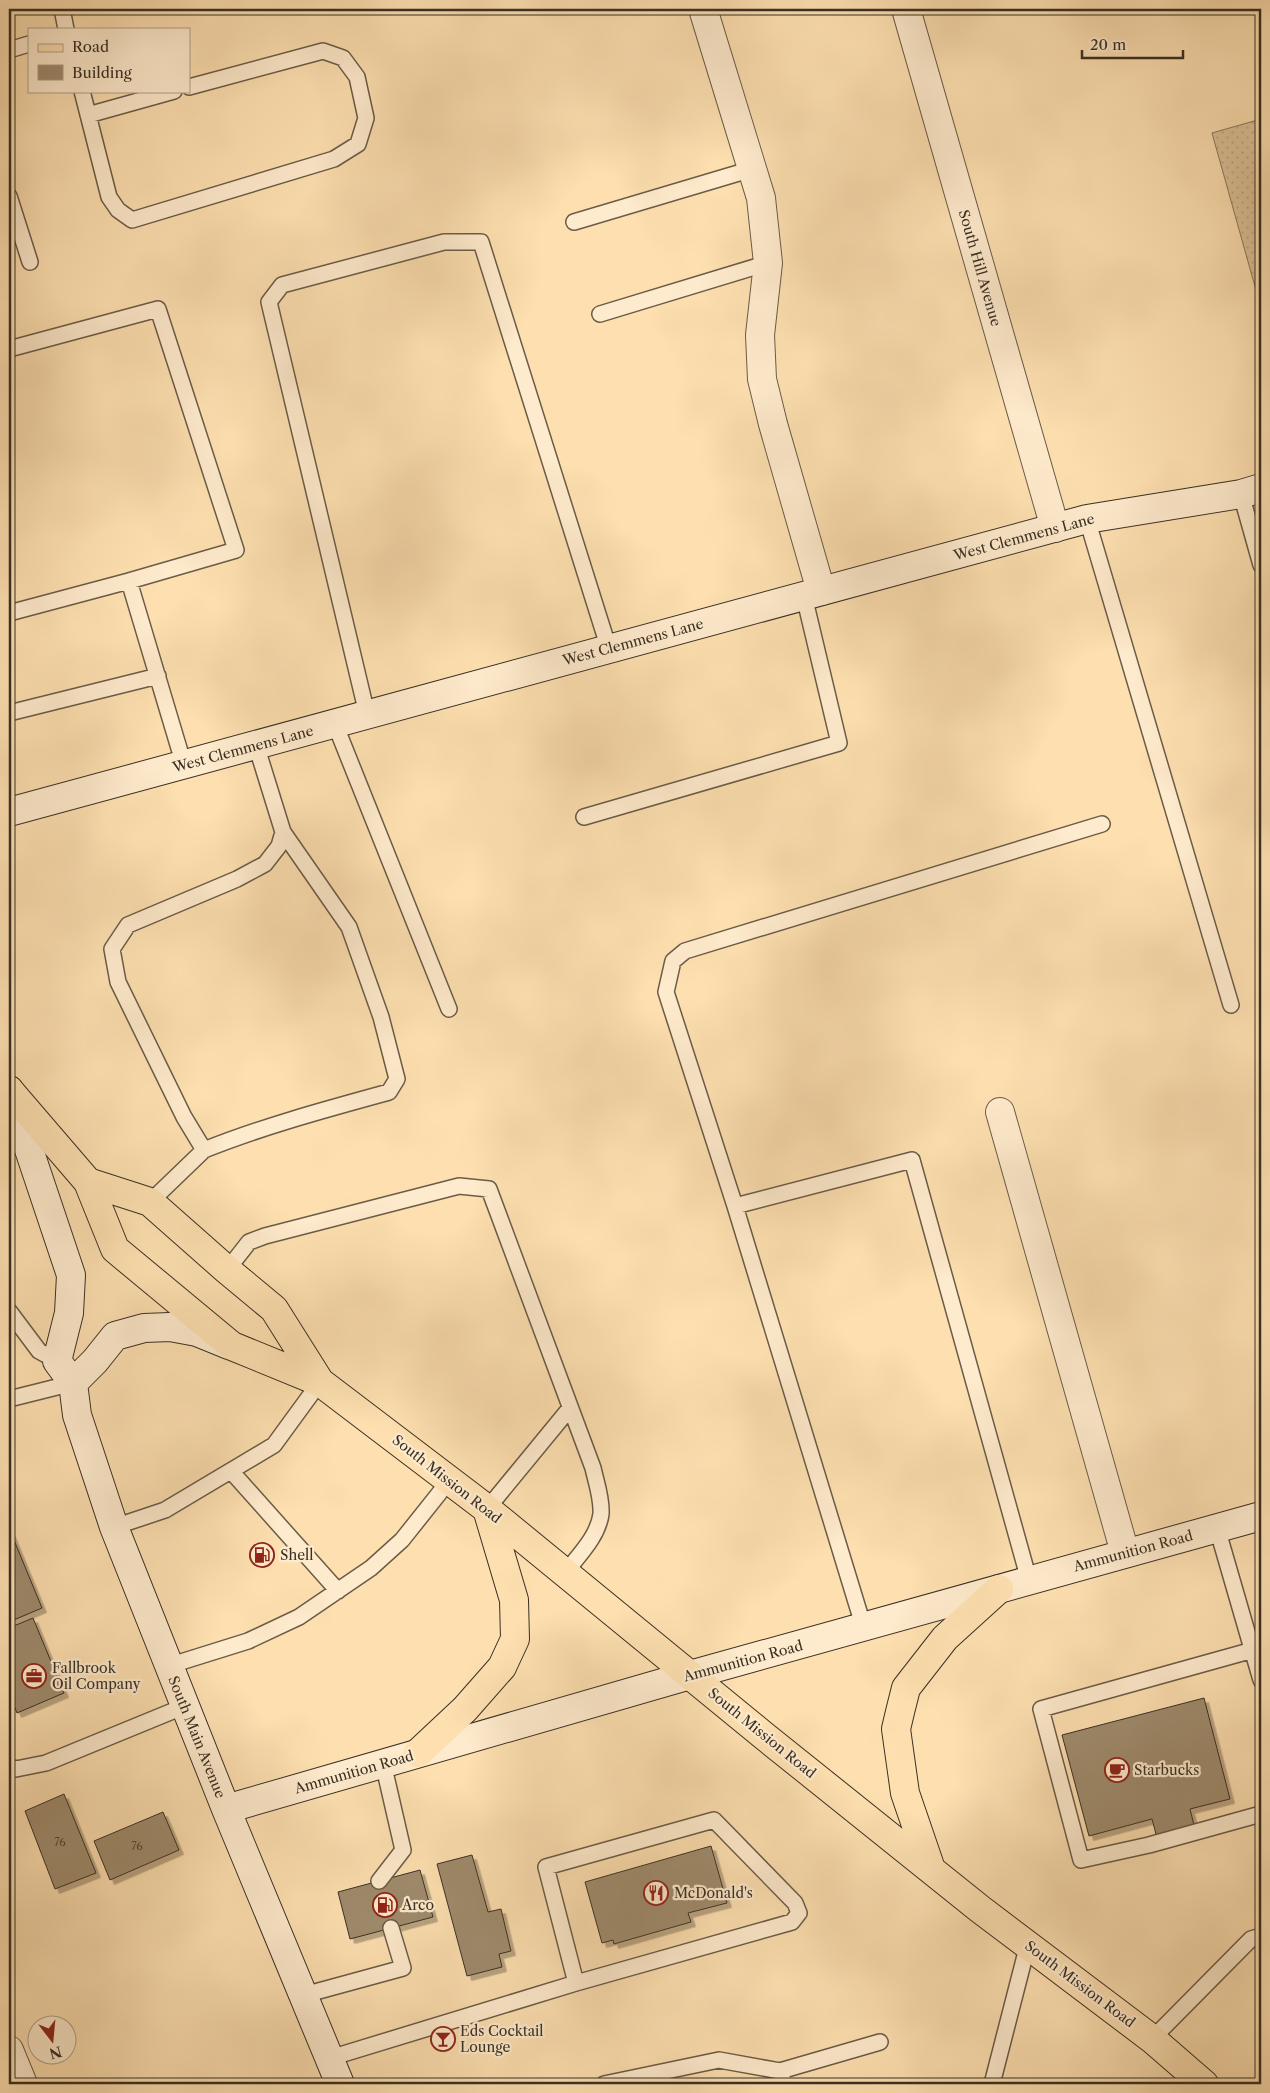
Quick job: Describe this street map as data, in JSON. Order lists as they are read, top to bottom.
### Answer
{
  "streets": {
    "main road": ["South Mission Road"],
    "street": [
      "South Hill Avenue",
      "West Clemmens Lane",
      "Ammunition Road",
      "South Main Avenue"
    ]
  },
  "crossings": [
    ["South Hill Avenue", "West Clemmens Lane"],
    ["South Mission Road", "Ammunition Road"],
    ["Ammunition Road", "South Main Avenue"]
  ],
  "places": {
    "fuel station": ["Shell", "Arco"],
    "office": ["Fallbrook Oil Company"],
    "cafe": ["Starbucks"],
    "restaurant": ["McDonald's"],
    "bar": ["Eds Cocktail Lounge"]
  },
  "house_numbers": ["76", "76"],
  "legend": ["Road", "Building"],
  "scale_bar": "20 m",
  "north": "bottom"
}
